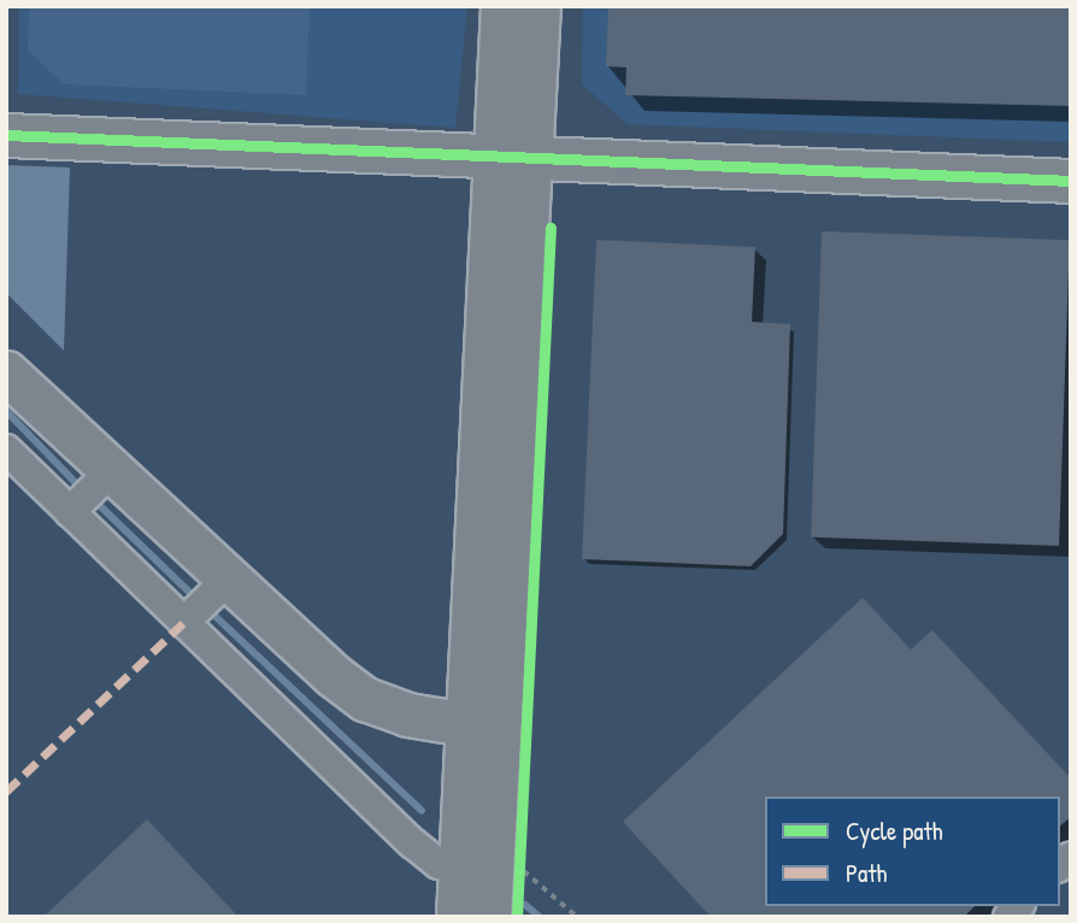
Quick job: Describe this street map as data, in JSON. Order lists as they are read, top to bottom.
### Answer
{
  "legend": ["Cycle path", "Path"]
}
